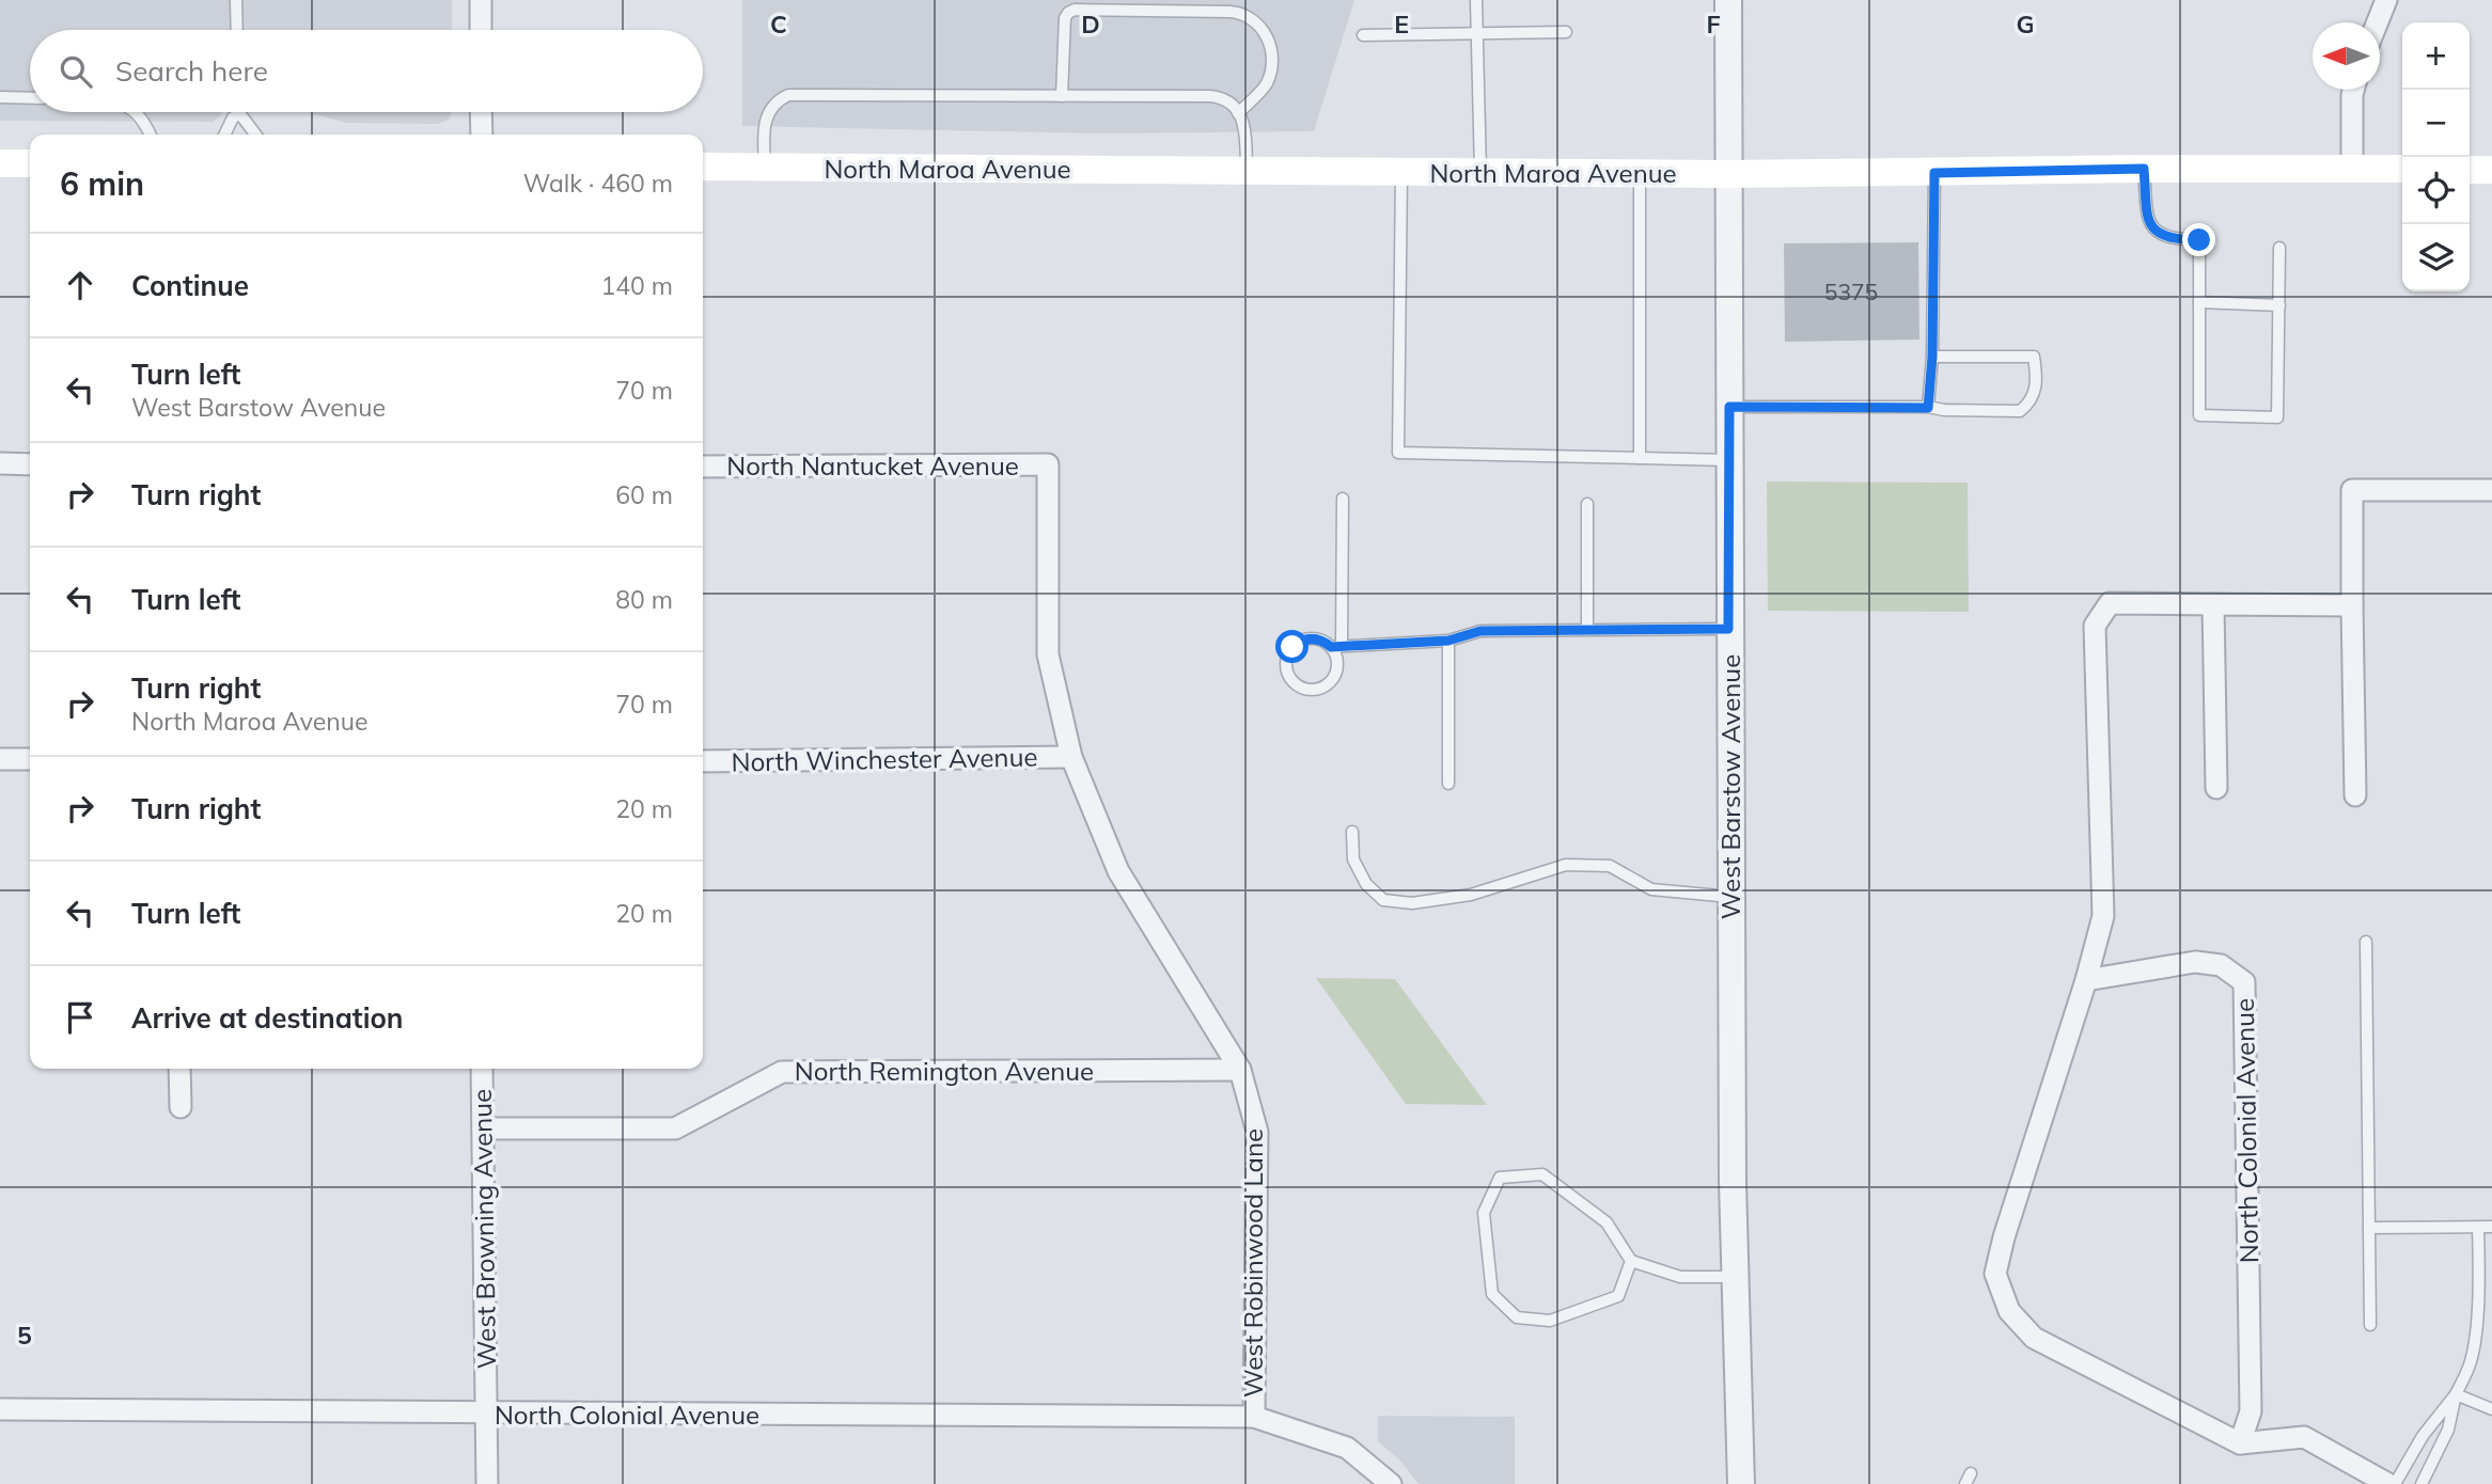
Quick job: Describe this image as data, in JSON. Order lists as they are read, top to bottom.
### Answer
{
  "streets": {
    "main road": ["North Maroa Avenue"],
    "street": [
      "North Nantucket Avenue",
      "North Winchester Avenue",
      "West Barstow Avenue",
      "North Remington Avenue",
      "North Colonial Avenue",
      "West Browning Avenue",
      "West Robinwood Lane"
    ]
  },
  "crossings": [
    ["North Maroa Avenue", "West Barstow Avenue"],
    ["North Nantucket Avenue", "West Robinwood Lane"],
    ["North Winchester Avenue", "West Robinwood Lane"],
    ["North Remington Avenue", "West Browning Avenue"],
    ["North Remington Avenue", "West Robinwood Lane"],
    ["North Colonial Avenue", "West Browning Avenue"],
    ["North Colonial Avenue", "West Robinwood Lane"]
  ],
  "house_numbers": ["5375"],
  "north": "left",
  "page": {
    "map_buttons": ["+", "−"],
    "search": "Search here",
    "heading": ["6 min", "Walk · 460 m"],
    "list": [
      ["Continue", "140 m"],
      ["Turn left", "West Barstow Avenue", "70 m"],
      ["Turn right", "60 m"],
      ["Turn left", "80 m"],
      ["Turn right", "North Maroa Avenue", "70 m"],
      ["Turn right", "20 m"],
      ["Turn left", "20 m"],
      "Arrive at destination"
    ]
  },
  "grid": {
    "columns": [
      "C",
      "D",
      "E",
      "F",
      "G"
    ],
    "rows": ["5"]
  }
}
